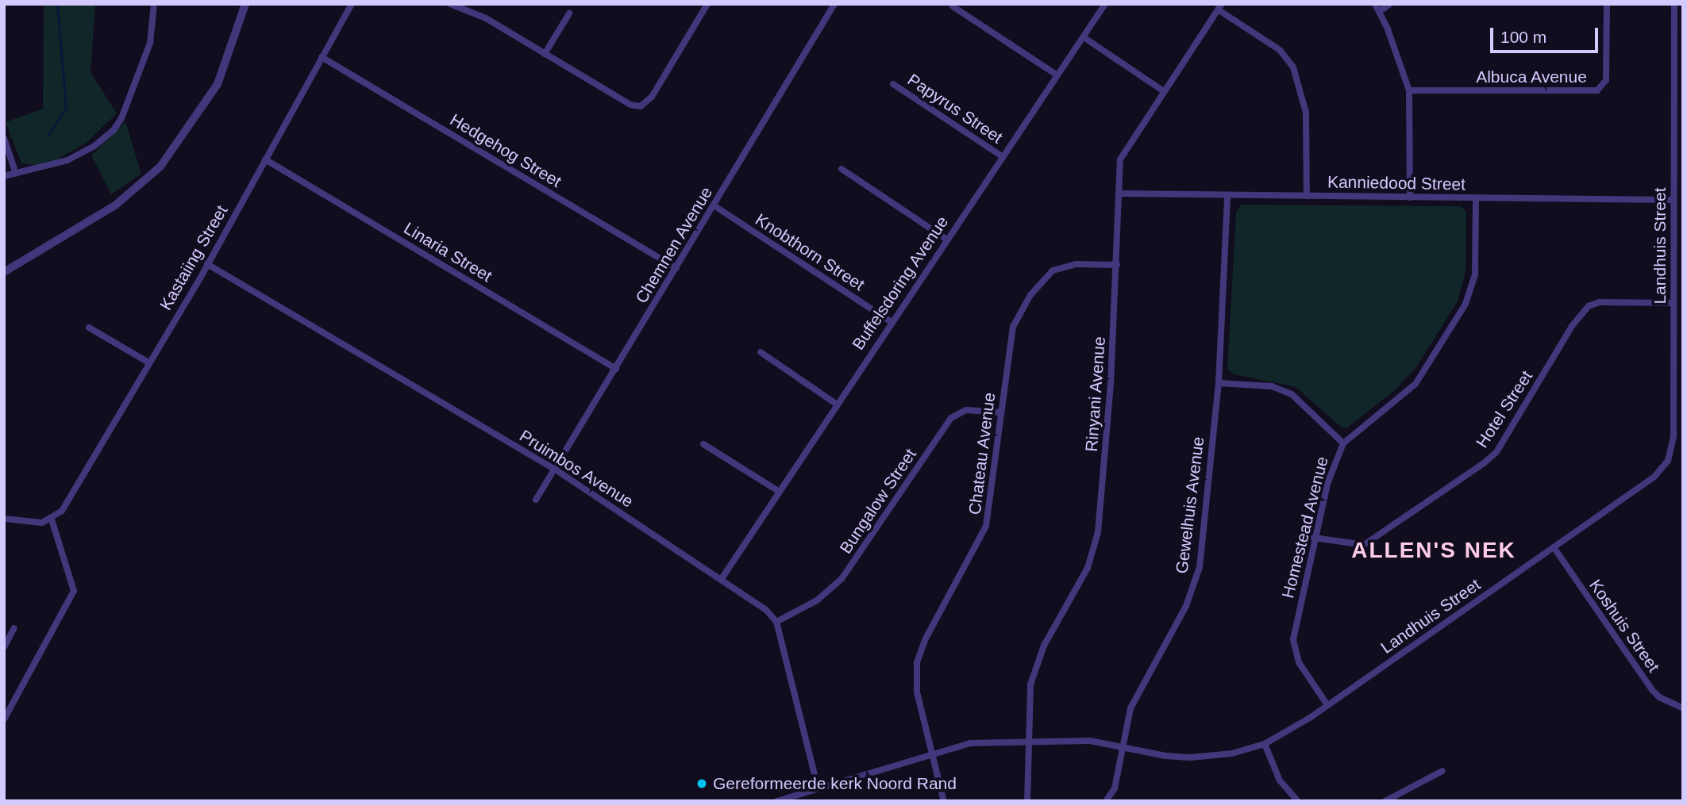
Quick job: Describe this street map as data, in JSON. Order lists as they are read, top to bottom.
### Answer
{
  "streets": {
    "street": [
      "Albuca Avenue",
      "Papyrus Street",
      "Hedgehog Street",
      "Kanniedood Street",
      "Chemnen Avenue",
      "Landhuis Street",
      "Linaria Street",
      "Knobthorn Street",
      "Kastaiing Street",
      "Buffelsdoring Avenue",
      "Rinyani Avenue",
      "Hotel Street",
      "Chateau Avenue",
      "Pruimbos Avenue",
      "Bungalow Street",
      "Gewelhuis Avenue",
      "Homestead Avenue",
      "Koshuis Street"
    ]
  },
  "crossings": [
    ["Papyrus Street", "Buffelsdoring Avenue"],
    ["Hedgehog Street", "Chemnen Avenue"],
    ["Hedgehog Street", "Kastaiing Street"],
    ["Kanniedood Street", "Landhuis Street"],
    ["Kanniedood Street", "Rinyani Avenue"],
    ["Kanniedood Street", "Gewelhuis Avenue"],
    ["Kanniedood Street", "Homestead Avenue"],
    ["Chemnen Avenue", "Linaria Street"],
    ["Chemnen Avenue", "Knobthorn Street"],
    ["Chemnen Avenue", "Pruimbos Avenue"],
    ["Landhuis Street", "Rinyani Avenue"],
    ["Landhuis Street", "Hotel Street"],
    ["Landhuis Street", "Chateau Avenue"],
    ["Landhuis Street", "Gewelhuis Avenue"],
    ["Landhuis Street", "Homestead Avenue"],
    ["Landhuis Street", "Koshuis Street"],
    ["Linaria Street", "Kastaiing Street"],
    ["Knobthorn Street", "Buffelsdoring Avenue"],
    ["Kastaiing Street", "Pruimbos Avenue"],
    ["Buffelsdoring Avenue", "Pruimbos Avenue"],
    ["Rinyani Avenue", "Chateau Avenue"],
    ["Hotel Street", "Homestead Avenue"],
    ["Chateau Avenue", "Bungalow Street"],
    ["Pruimbos Avenue", "Bungalow Street"]
  ],
  "districts": ["ALLEN'S NEK"],
  "places": ["Gereformeerde kerk Noord Rand"],
  "scale_bar": "100 m"
}
